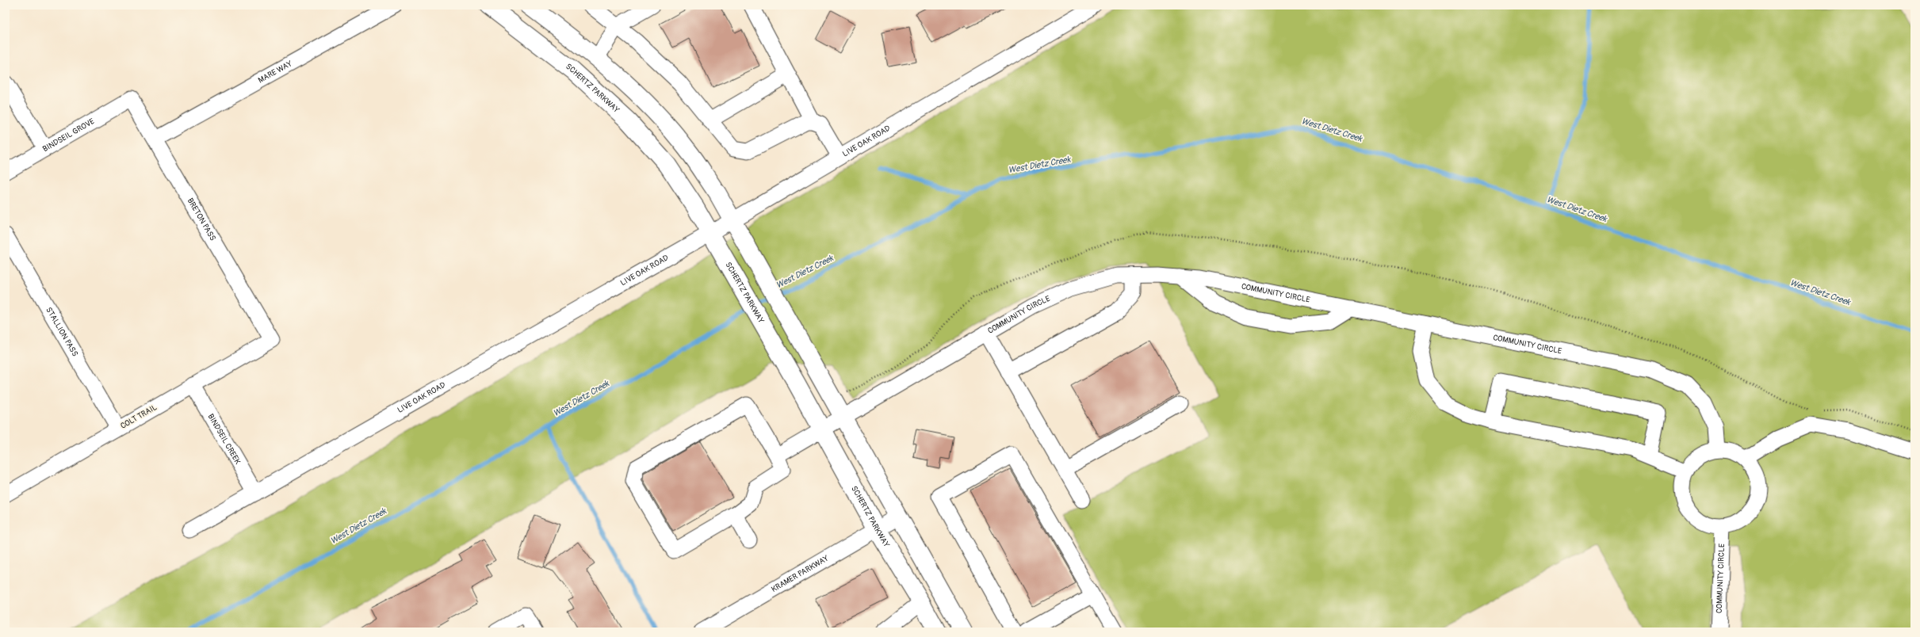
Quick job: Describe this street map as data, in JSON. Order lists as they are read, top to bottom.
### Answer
{
  "streets": {
    "main road": ["SCHERTZ PARKWAY"],
    "street": [
      "MARE WAY",
      "BINDSEIL GROVE",
      "LIVE OAK ROAD",
      "BRETON PASS",
      "COMMUNITY CIRCLE",
      "STALLION PASS",
      "COLT TRAIL",
      "BINDSEIL CREEK",
      "KRAMER PARKWAY"
    ]
  },
  "crossings": [
    ["MARE WAY", "BRETON PASS"],
    ["SCHERTZ PARKWAY", "LIVE OAK ROAD"],
    ["SCHERTZ PARKWAY", "COMMUNITY CIRCLE"],
    ["SCHERTZ PARKWAY", "KRAMER PARKWAY"],
    ["BINDSEIL GROVE", "BRETON PASS"],
    ["LIVE OAK ROAD", "BINDSEIL CREEK"],
    ["BRETON PASS", "COLT TRAIL"],
    ["STALLION PASS", "COLT TRAIL"],
    ["COLT TRAIL", "BINDSEIL CREEK"]
  ],
  "water": ["West Dietz Creek"]
}
